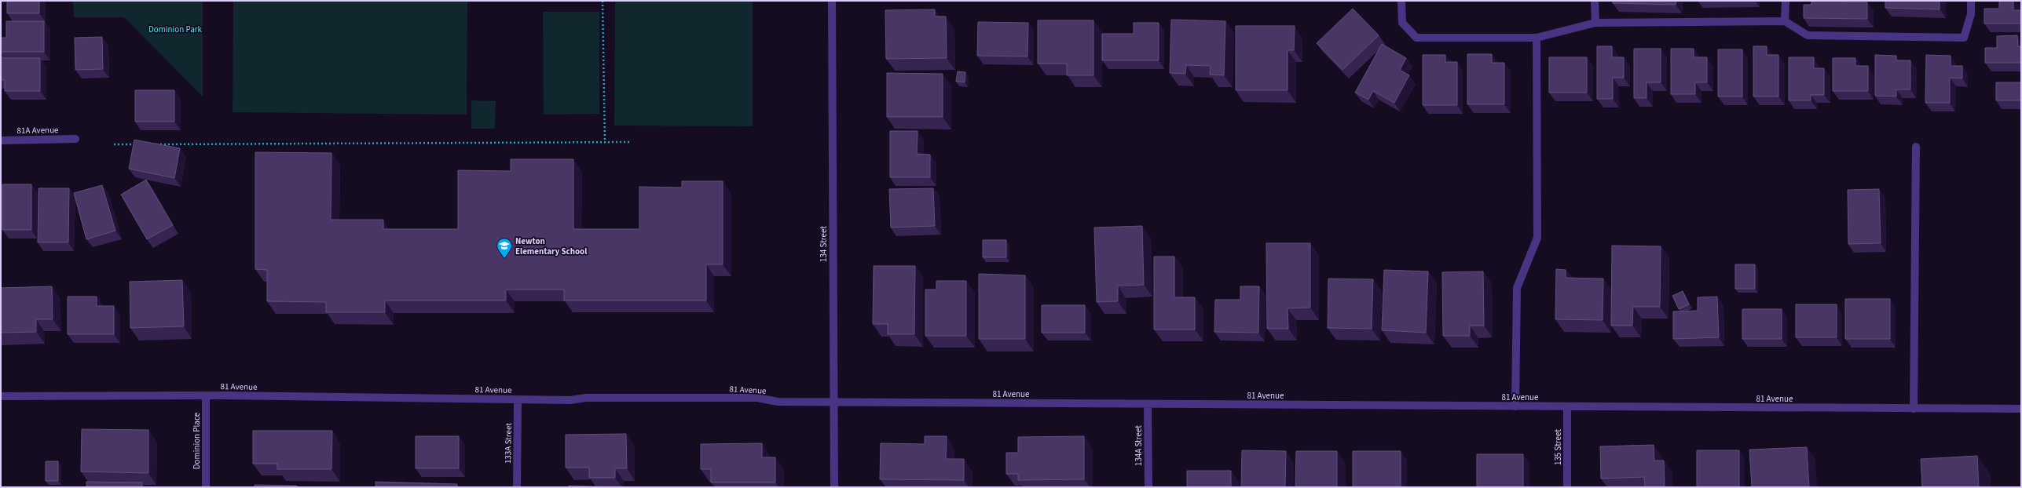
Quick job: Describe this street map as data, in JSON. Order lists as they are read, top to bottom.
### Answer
{
  "streets": {
    "street": [
      "81A Avenue",
      "134 Street",
      "81 Avenue",
      "Dominion Place",
      "133A Street",
      "134A Street",
      "135 Street"
    ]
  },
  "crossings": [
    ["134 Street", "81 Avenue"],
    ["81 Avenue", "Dominion Place"],
    ["81 Avenue", "133A Street"],
    ["81 Avenue", "134A Street"],
    ["81 Avenue", "135 Street"]
  ],
  "parks": ["Dominion Park"],
  "places": {
    "school or university": ["Newton Elementary School"]
  }
}
